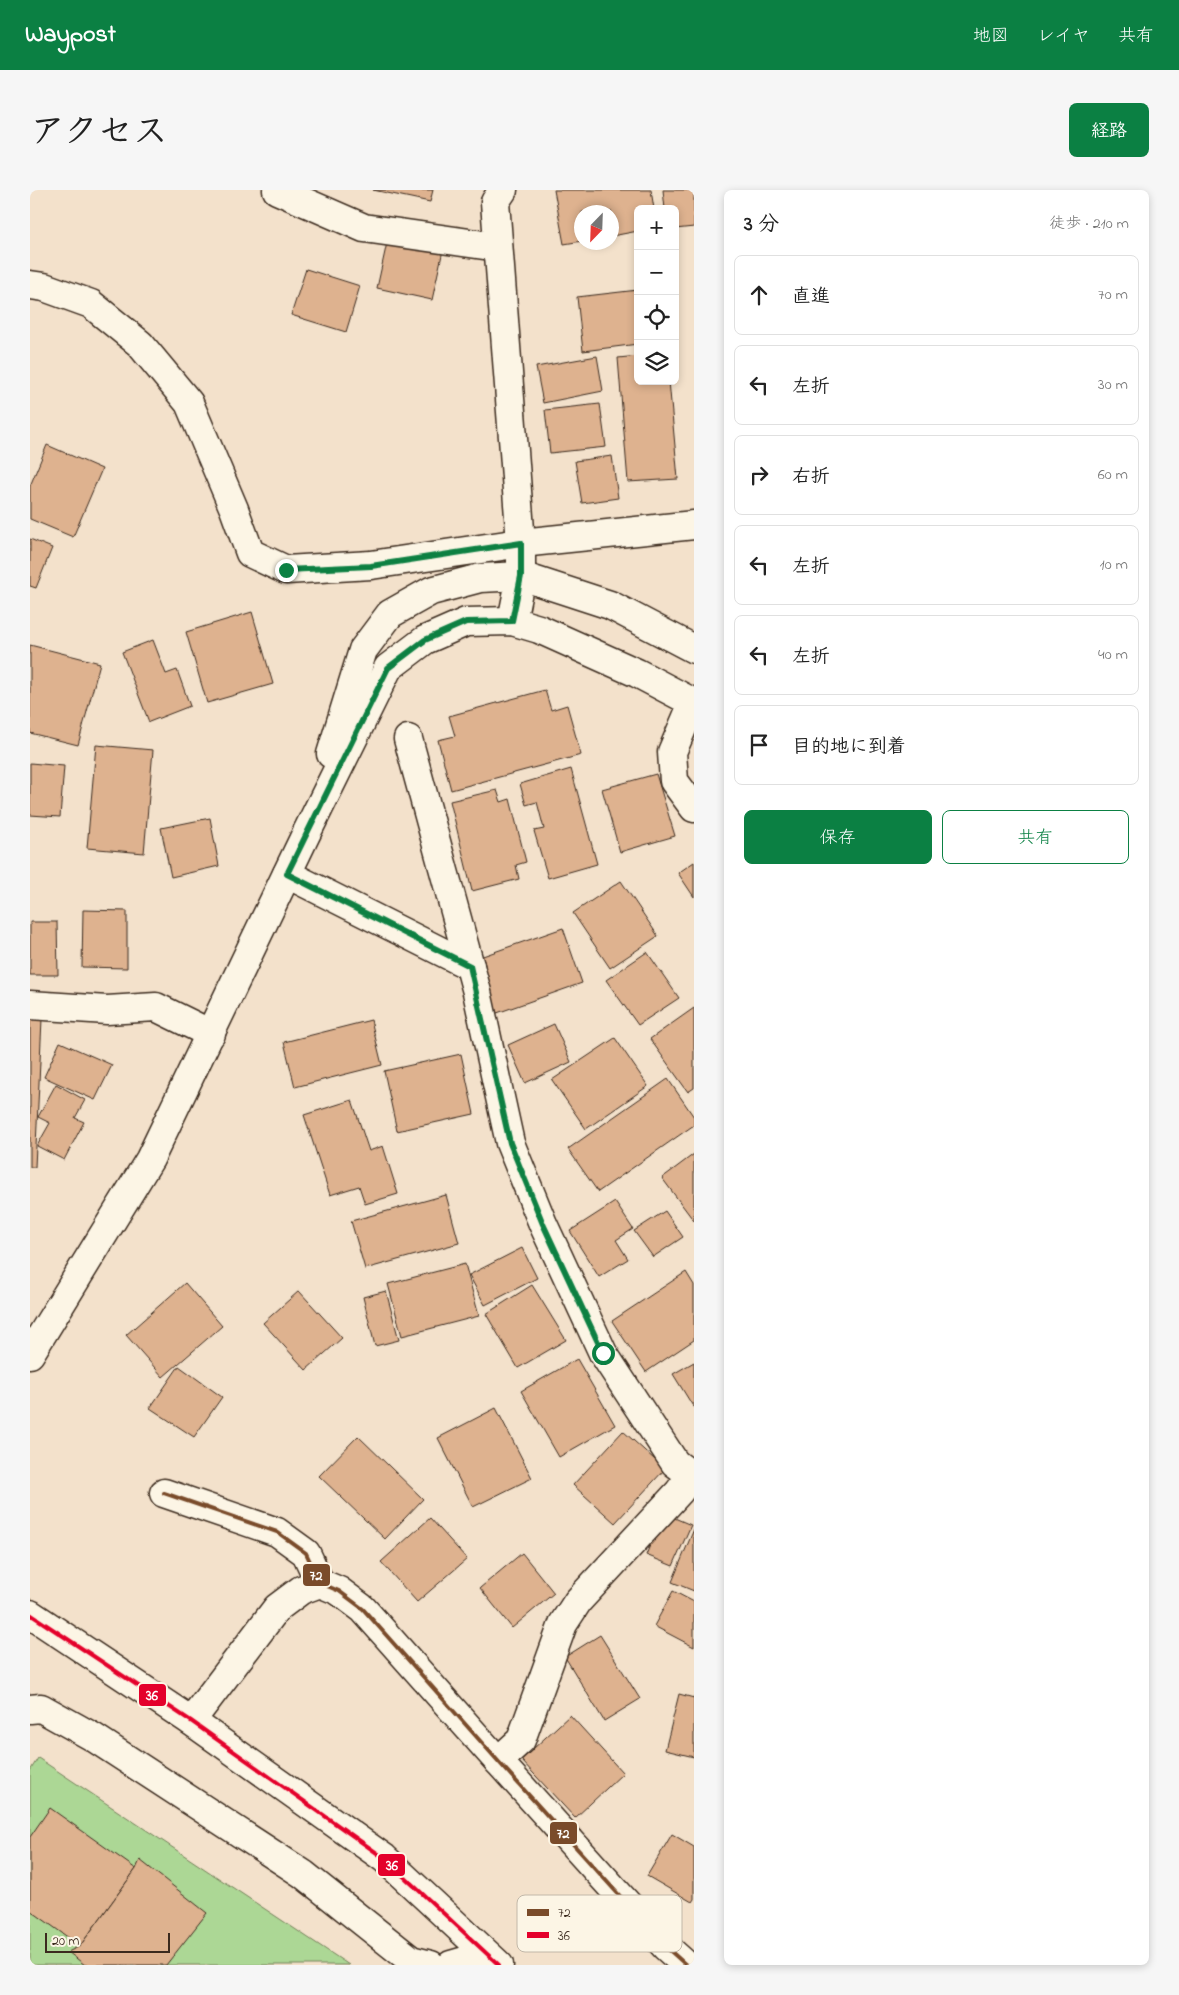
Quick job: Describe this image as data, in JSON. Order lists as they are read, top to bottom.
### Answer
{
  "lines": ["transit line 72", "transit line 36"],
  "legend": ["72", "36"],
  "scale_bar": "20 m",
  "north": "bottom left",
  "page": {
    "header": "Waypost",
    "nav": ["地図", "レイヤ", "共有"],
    "title": "アクセス",
    "buttons": [
      "経路",
      ["保存", "共有"]
    ],
    "heading": ["3 分", "徒歩 · 210 m"],
    "map_buttons": ["+", "−"],
    "list": [
      ["直進", "70 m"],
      ["左折", "30 m"],
      ["右折", "60 m"],
      ["左折", "10 m"],
      ["左折", "40 m"],
      "目的地に到着"
    ],
    "scale": "20 m"
  }
}
